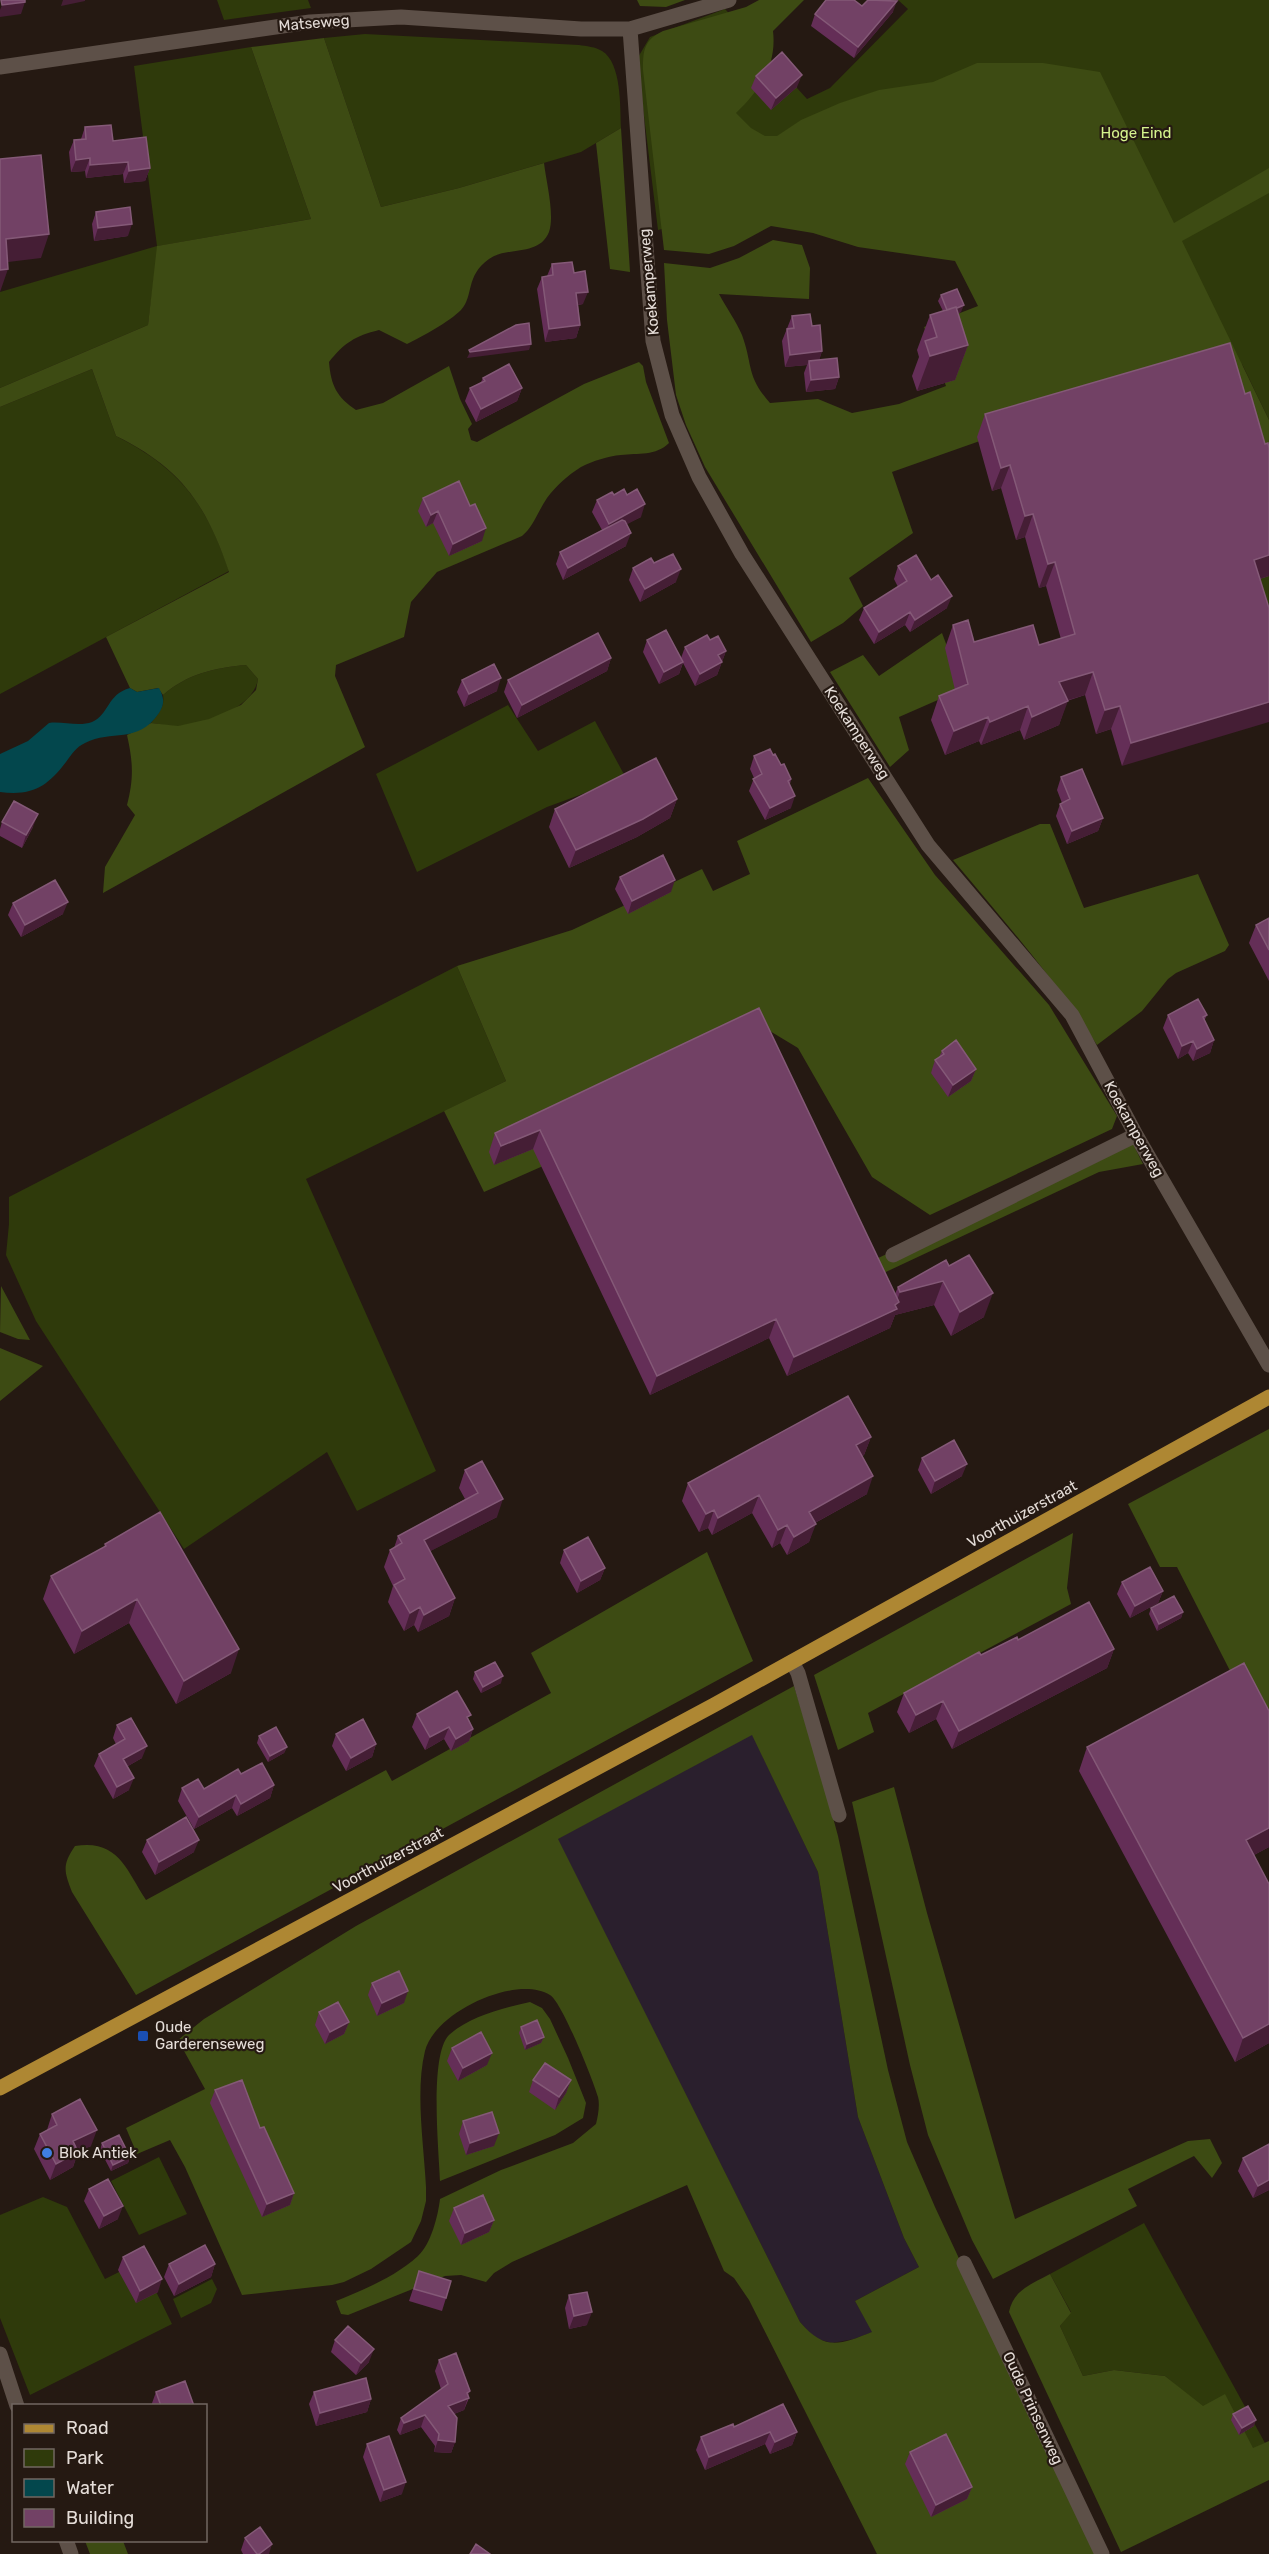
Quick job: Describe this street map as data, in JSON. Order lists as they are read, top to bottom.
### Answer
{
  "streets": {
    "main road": ["Voorthuizerstraat"],
    "street": ["Matseweg", "Koekamperweg", "Oude Prinsenweg"]
  },
  "crossings": [
    ["Matseweg", "Koekamperweg"]
  ],
  "parks": ["Hoge Eind"],
  "places": {
    "transit": ["Oude Garderenseweg"],
    "other": ["Blok Antiek"]
  },
  "legend": [
    "Road",
    "Park",
    "Water",
    "Building"
  ]
}
